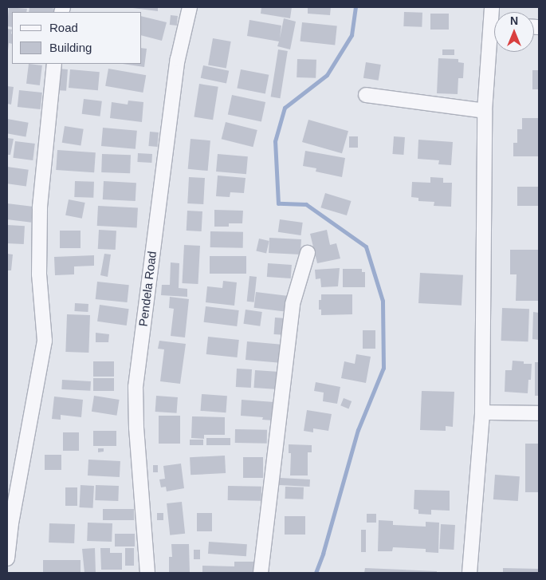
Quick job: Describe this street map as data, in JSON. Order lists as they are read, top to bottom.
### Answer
{
  "streets": {
    "street": ["Pendela Road"]
  },
  "legend": ["Road", "Building"],
  "north": "top"
}
